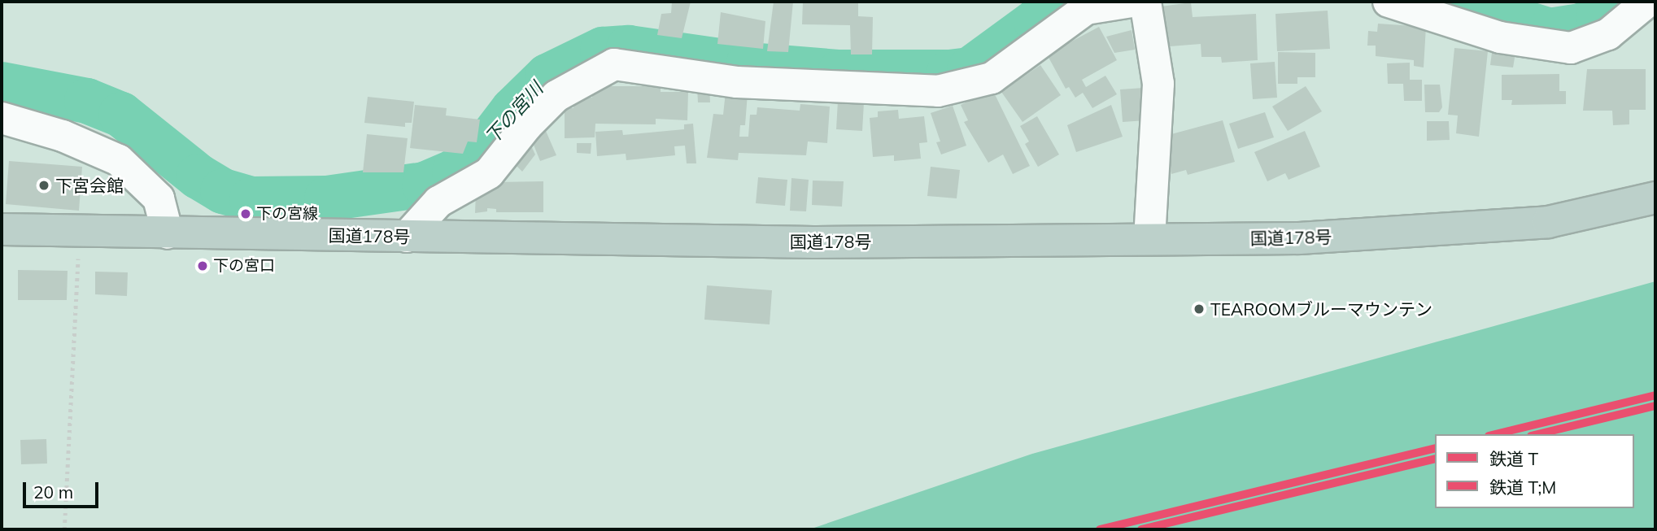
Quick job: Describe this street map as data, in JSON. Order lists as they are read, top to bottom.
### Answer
{
  "streets": {
    "highway": ["国道178号"]
  },
  "water": ["下の宮川"],
  "places": [
    "下宮会館",
    "下の宮線",
    "下の宮口",
    "TEAROOMブルーマウンテン"
  ],
  "lines": ["rail line T", "rail line T;M"],
  "legend": ["鉄道 T", "鉄道 T;M"],
  "scale_bar": "20 m"
}
